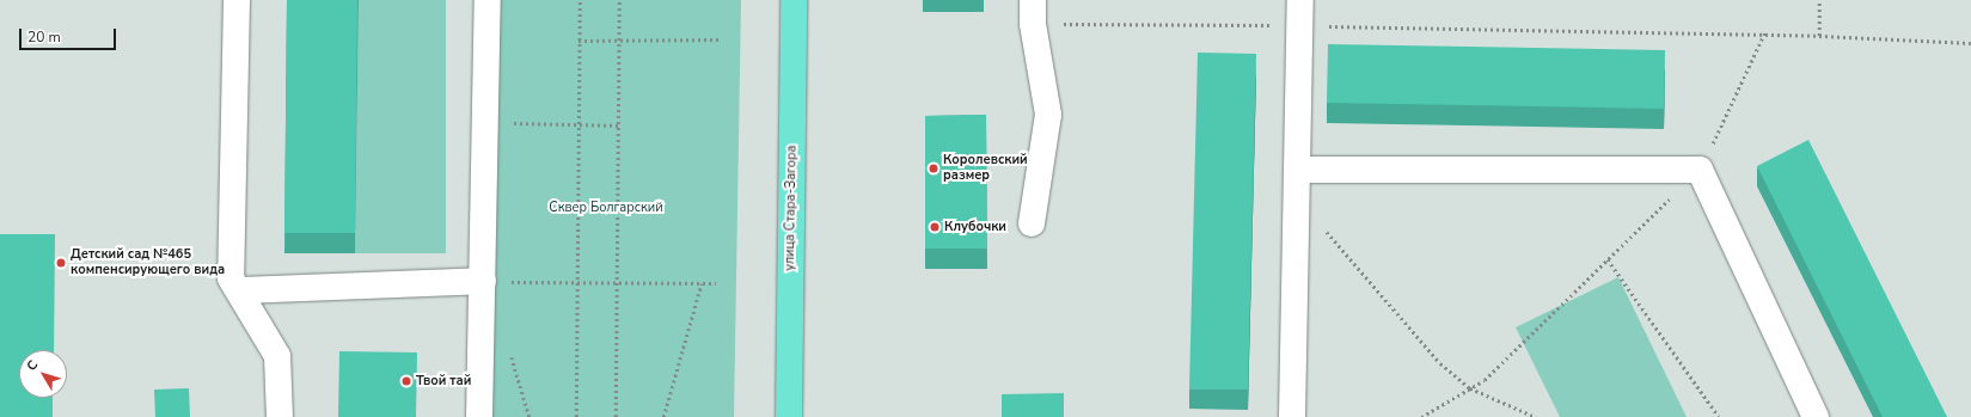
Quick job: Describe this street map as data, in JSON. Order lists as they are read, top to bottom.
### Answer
{
  "streets": {
    "main road": ["улица Стара-Загора"]
  },
  "parks": ["Сквер Болгарский"],
  "places": [
    "Королевский размер",
    "Клубочки",
    "Детский сад №465 компенсирующего вида",
    "Твой тай"
  ],
  "scale_bar": "20 m",
  "north": "top left"
}
